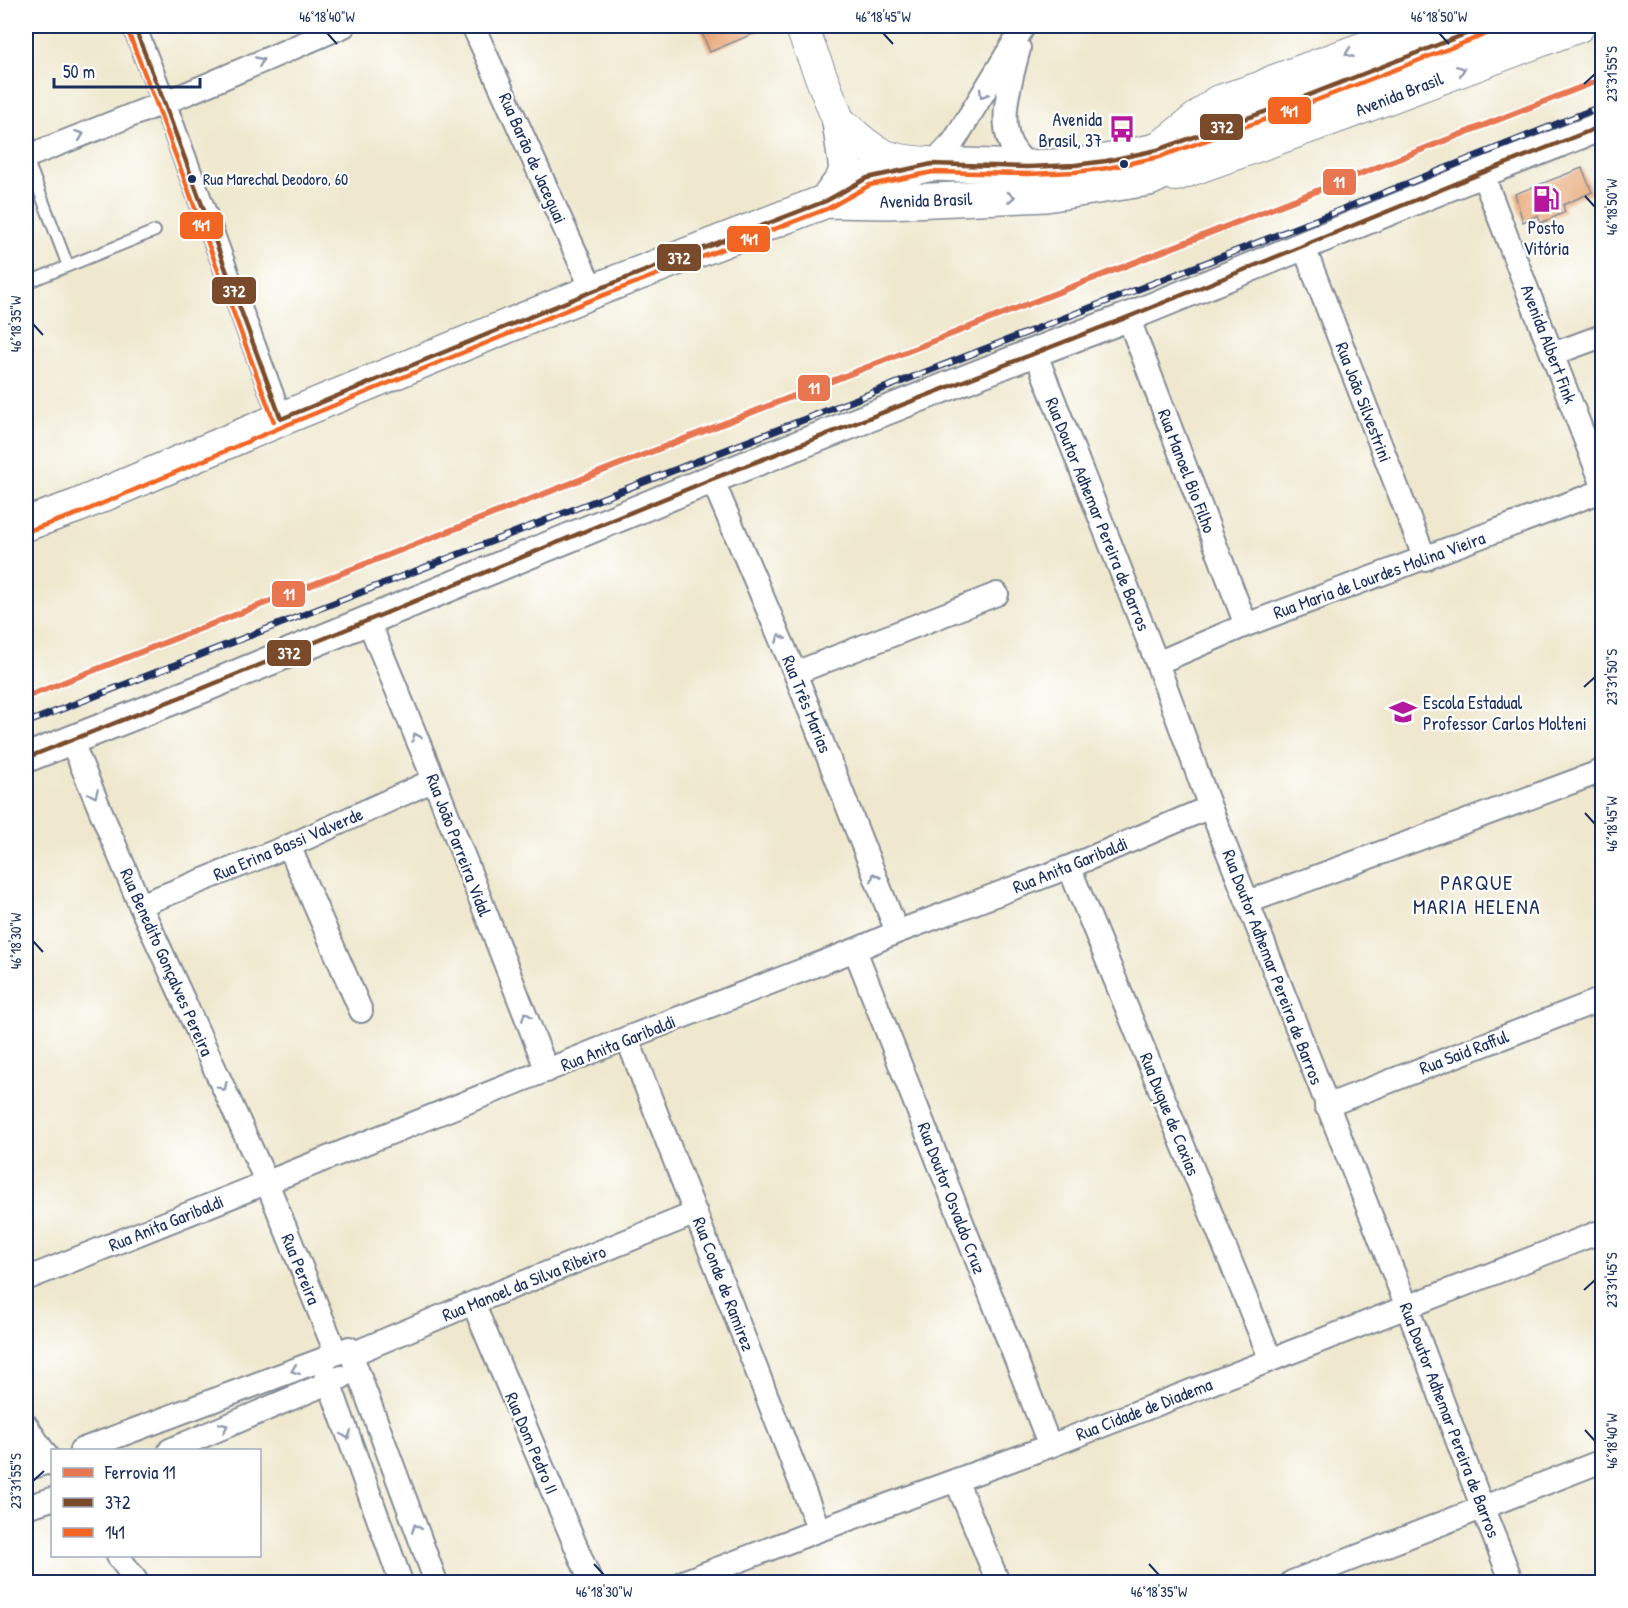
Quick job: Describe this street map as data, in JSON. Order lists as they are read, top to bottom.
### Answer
{
  "streets": {
    "highway": ["Avenida Brasil"],
    "street": [
      "Rua Barão de Jaceguai",
      "Avenida Albert Fink",
      "Rua João Silvestrini",
      "Rua Manoel Bio Filho",
      "Rua Doutor Adhemar Pereira de Barros",
      "Rua Maria de Lourdes Molina Vieira",
      "Rua Três Marias",
      "Rua Erina Bassi Valverde",
      "Rua João Parreira Vidal",
      "Rua Anita Garibaldi",
      "Rua Benedito Gonçalves Pereira",
      "Rua Said Rafful",
      "Rua Duque de Caxias",
      "Rua Doutor Osvaldo Cruz",
      "Rua Pereira",
      "Rua Manoel da Silva Ribeiro",
      "Rua Conde de Ramirez",
      "Rua Cidade de Diadema",
      "Rua Dom Pedro II"
    ]
  },
  "crossings": [
    ["Rua João Silvestrini", "Rua Maria de Lourdes Molina Vieira"],
    ["Rua Manoel Bio Filho", "Rua Maria de Lourdes Molina Vieira"],
    ["Rua Doutor Adhemar Pereira de Barros", "Rua Maria de Lourdes Molina Vieira"],
    ["Rua Doutor Adhemar Pereira de Barros", "Rua Anita Garibaldi"],
    ["Rua Doutor Adhemar Pereira de Barros", "Rua Said Rafful"],
    ["Rua Doutor Adhemar Pereira de Barros", "Rua Cidade de Diadema"],
    ["Rua Três Marias", "Rua Anita Garibaldi"],
    ["Rua Erina Bassi Valverde", "Rua João Parreira Vidal"],
    ["Rua Erina Bassi Valverde", "Rua Benedito Gonçalves Pereira"],
    ["Rua João Parreira Vidal", "Rua Anita Garibaldi"],
    ["Rua Anita Garibaldi", "Rua Benedito Gonçalves Pereira"],
    ["Rua Anita Garibaldi", "Rua Duque de Caxias"],
    ["Rua Anita Garibaldi", "Rua Doutor Osvaldo Cruz"],
    ["Rua Anita Garibaldi", "Rua Pereira"],
    ["Rua Anita Garibaldi", "Rua Conde de Ramirez"],
    ["Rua Benedito Gonçalves Pereira", "Rua Pereira"],
    ["Rua Duque de Caxias", "Rua Cidade de Diadema"],
    ["Rua Doutor Osvaldo Cruz", "Rua Cidade de Diadema"],
    ["Rua Pereira", "Rua Manoel da Silva Ribeiro"],
    ["Rua Manoel da Silva Ribeiro", "Rua Conde de Ramirez"],
    ["Rua Manoel da Silva Ribeiro", "Rua Dom Pedro II"],
    ["Rua Conde de Ramirez", "Rua Cidade de Diadema"]
  ],
  "one_way": ["Rua Três Marias"],
  "districts": ["PARQUE MARIA HELENA"],
  "places": {
    "bus stop": ["Avenida Brasil, 37"],
    "other": ["Rua Marechal Deodoro, 60"],
    "fuel station": ["Posto Vitória"],
    "school or university": ["Escola Estadual Professor Carlos Molteni"]
  },
  "lines": ["transit line 372", "transit line 141", "rail line 11"],
  "legend": ["Ferrovia 11", "372", "141"],
  "scale_bar": "50 m",
  "coordinates": [
    "46°18'40\"W",
    "46°18'45\"W",
    "46°18'50\"W",
    "23°31'55\"S",
    "46°18'35\"W",
    "23°31'50\"S",
    "46°18'30\"W",
    "23°31'45\"S"
  ]
}
